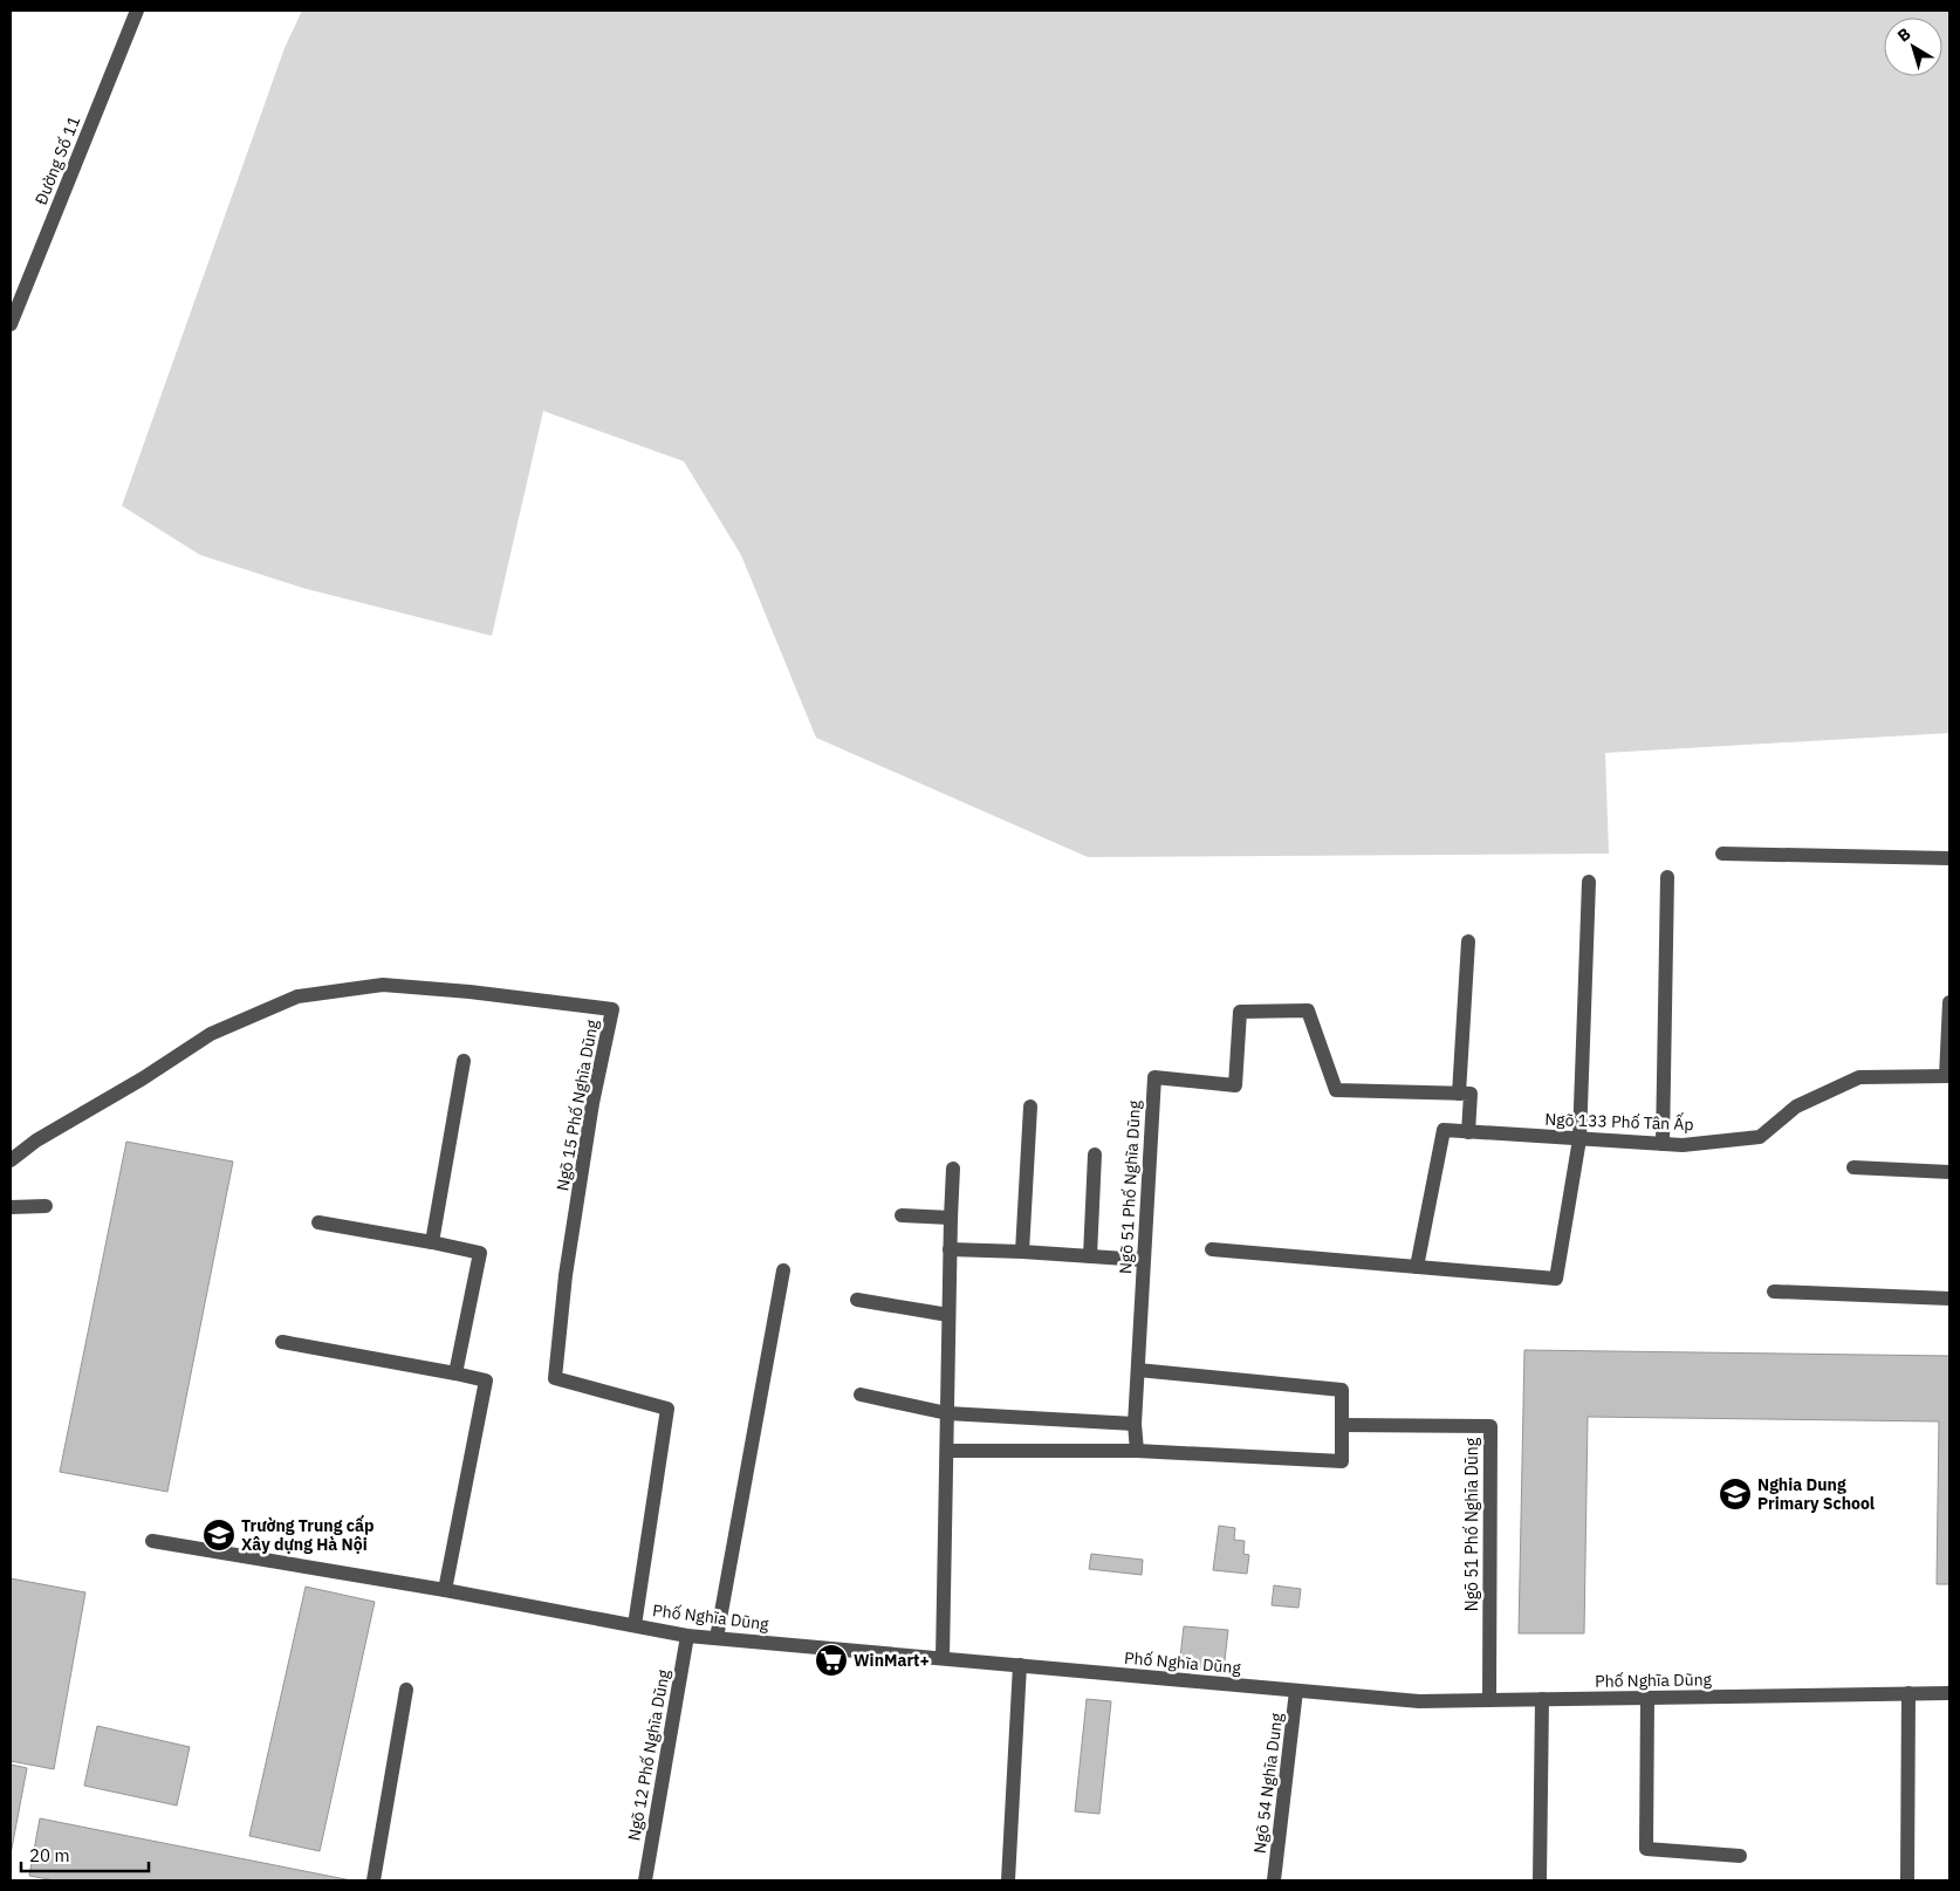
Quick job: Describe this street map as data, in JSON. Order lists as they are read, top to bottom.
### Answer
{
  "streets": {
    "street": [
      "Đường Số 11",
      "Ngõ 15 Phố Nghĩa Dũng",
      "Ngõ 133 Phố Tân Ấp",
      "Ngõ 51 Phố Nghĩa Dũng",
      "Phố Nghĩa Dũng",
      "Ngõ 12 Phố Nghĩa Dũng",
      "Ngõ 54 Nghĩa Dung"
    ]
  },
  "crossings": [
    ["Ngõ 15 Phố Nghĩa Dũng", "Phố Nghĩa Dũng"],
    ["Ngõ 51 Phố Nghĩa Dũng", "Phố Nghĩa Dũng"],
    ["Phố Nghĩa Dũng", "Ngõ 12 Phố Nghĩa Dũng"],
    ["Phố Nghĩa Dũng", "Ngõ 54 Nghĩa Dung"]
  ],
  "places": {
    "school or university": ["Nghia Dung Primary School", "Trường Trung cấp Xây dựng Hà Nội"],
    "supermarket": ["WinMart+"]
  },
  "scale_bar": "20 m",
  "north": "top left"
}
